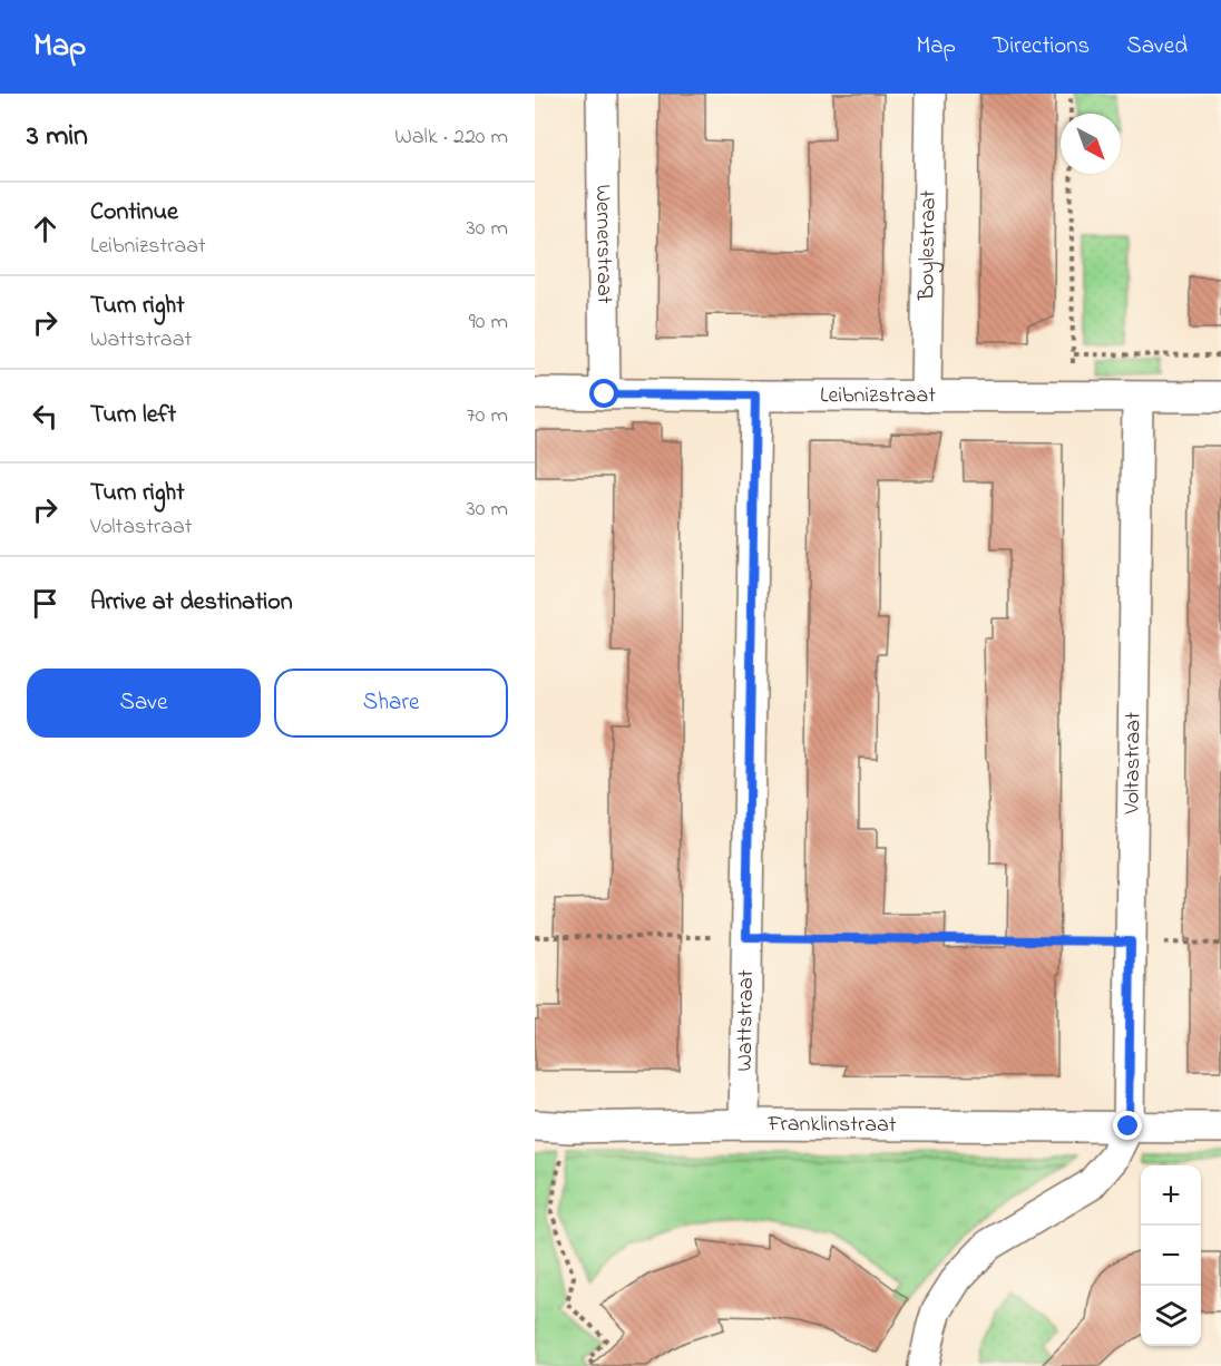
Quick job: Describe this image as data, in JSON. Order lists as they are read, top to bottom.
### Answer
{
  "streets": {
    "street": [
      "Wernerstraat",
      "Boylestraat",
      "Leibnizstraat",
      "Voltastraat",
      "Wattstraat",
      "Franklinstraat"
    ]
  },
  "crossings": [
    ["Wernerstraat", "Leibnizstraat"],
    ["Boylestraat", "Leibnizstraat"],
    ["Leibnizstraat", "Voltastraat"],
    ["Leibnizstraat", "Wattstraat"],
    ["Voltastraat", "Franklinstraat"],
    ["Wattstraat", "Franklinstraat"]
  ],
  "north": "bottom right",
  "page": {
    "header": "Map",
    "nav": ["Map", "Directions", "Saved"],
    "heading": ["3 min", "Walk · 220 m"],
    "list": [
      ["Continue", "Leibnizstraat", "30 m"],
      ["Turn right", "Wattstraat", "90 m"],
      ["Turn left", "70 m"],
      ["Turn right", "Voltastraat", "30 m"],
      "Arrive at destination"
    ],
    "buttons": ["Save", "Share"],
    "map_buttons": ["+", "−"]
  }
}
